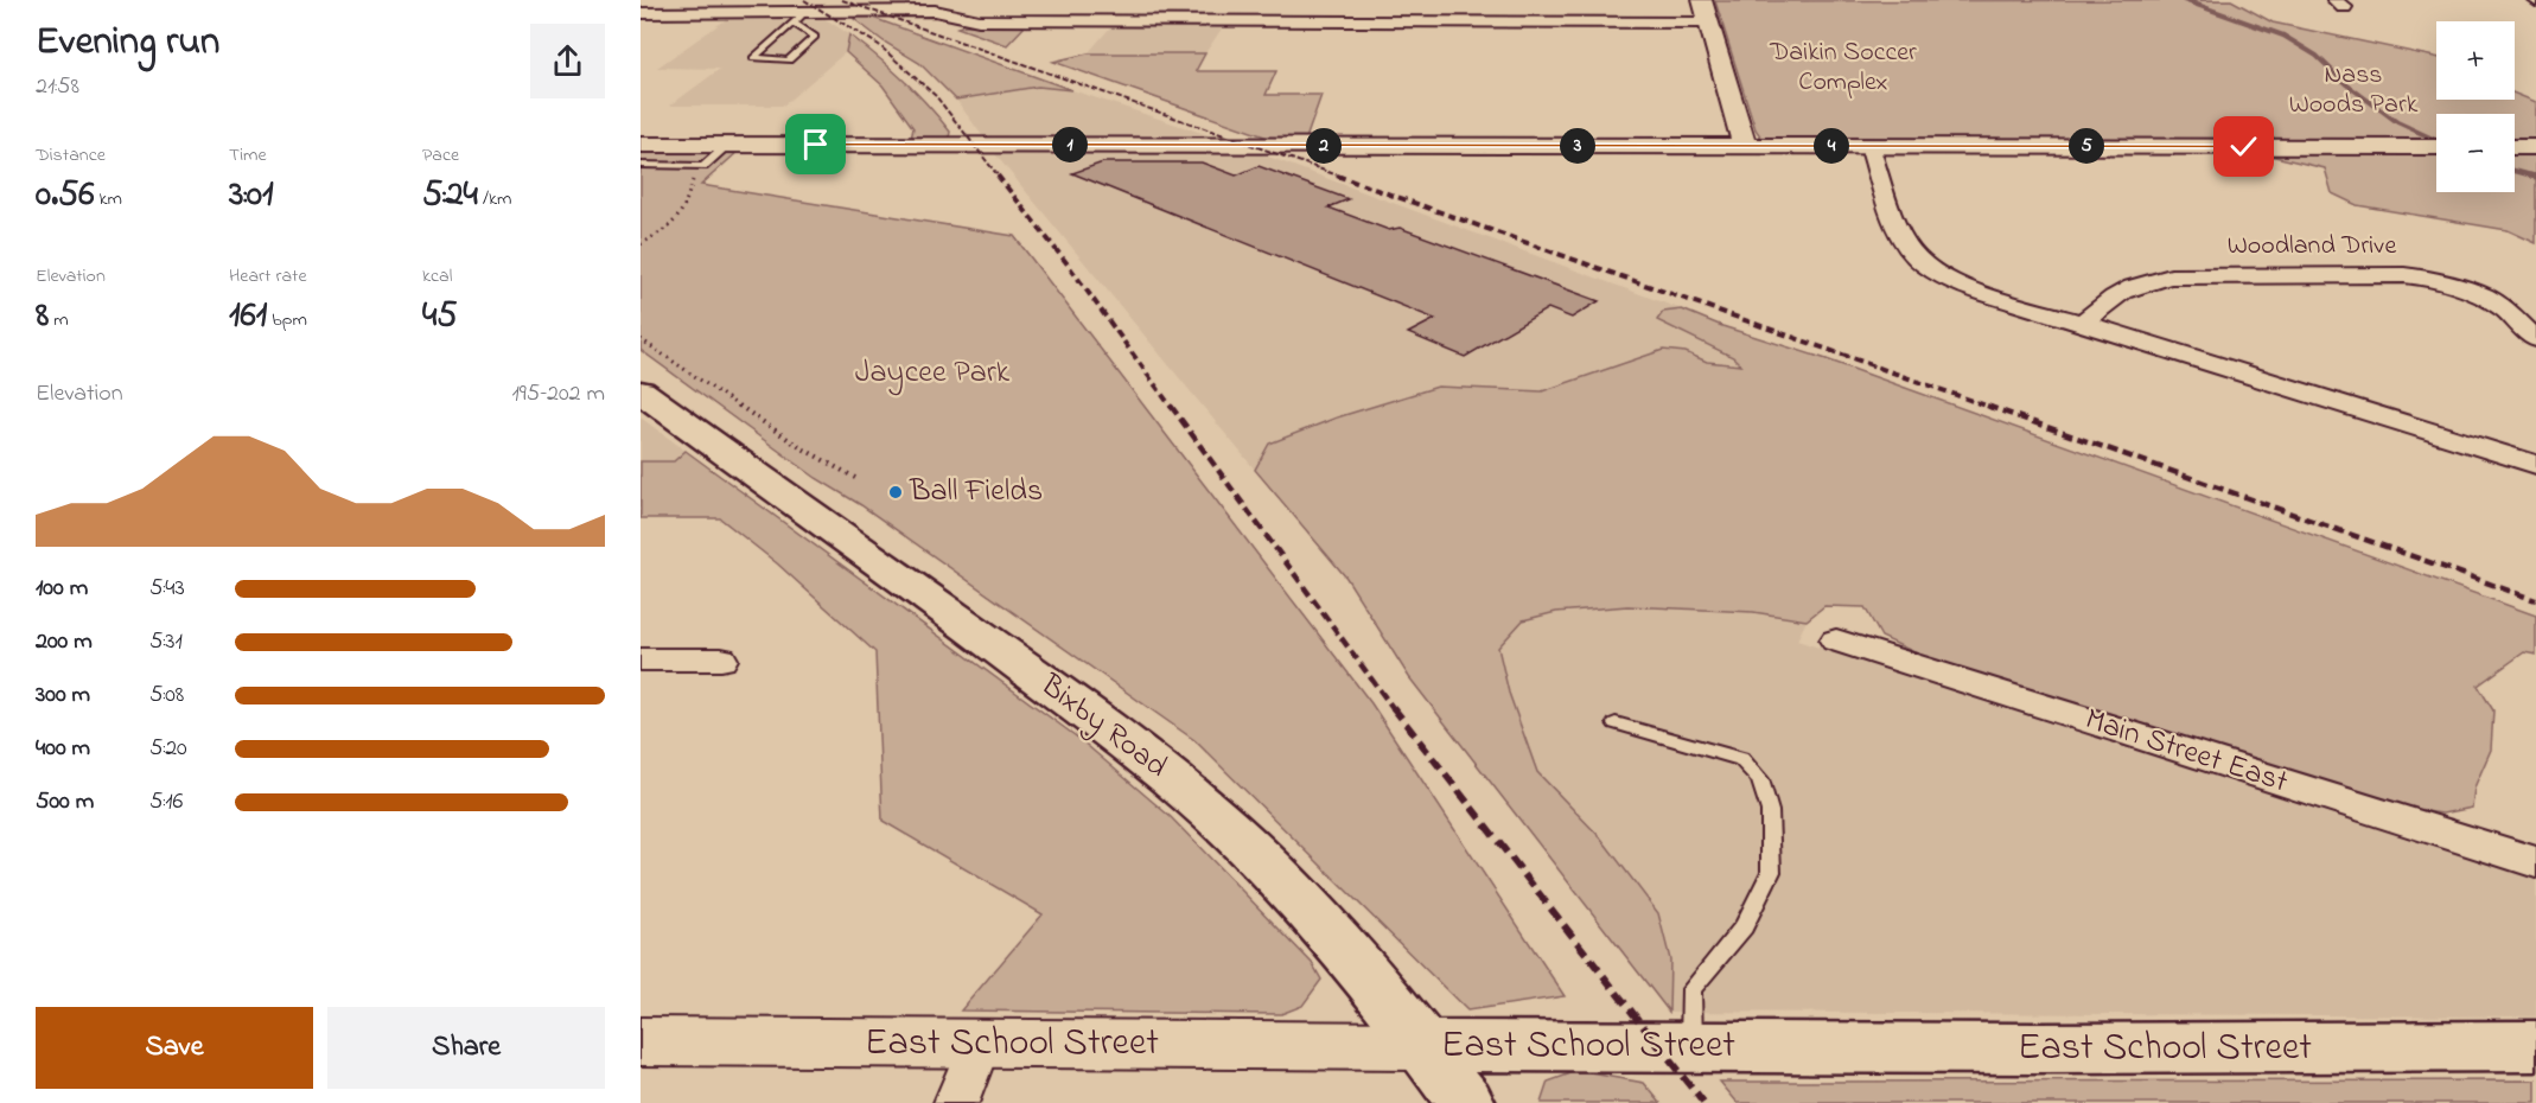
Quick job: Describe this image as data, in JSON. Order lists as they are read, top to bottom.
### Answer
{
  "streets": {
    "main road": ["Bixby Road", "East School Street"],
    "street": ["Woodland Drive", "Main Street East"]
  },
  "crossings": [
    ["Bixby Road", "East School Street"]
  ],
  "parks": ["Daikin Soccer Complex", "Nass Woods Park", "Jaycee Park"],
  "places": ["Ball Fields"],
  "page": {
    "heading": ["Evening run", "21:58"],
    "map_buttons": ["+", "−"],
    "stats": [
      ["Distance", "0.56 km"],
      ["Time", "3:01"],
      ["Pace", "5:24 /km"],
      ["Elevation", "8 m"],
      ["Heart rate", "161 bpm"],
      ["kcal", "45"]
    ],
    "pins": [
      "1",
      "2",
      "3",
      "4",
      "5"
    ],
    "chart": ["Elevation", "195–202 m"],
    "list": [
      {
        "name": "100 m",
        "note": "5:43"
      },
      {
        "name": "200 m",
        "note": "5:31"
      },
      {
        "name": "300 m",
        "note": "5:08"
      },
      {
        "name": "400 m",
        "note": "5:20"
      },
      {
        "name": "500 m",
        "note": "5:16"
      }
    ],
    "buttons": ["Save", "Share"]
  }
}
